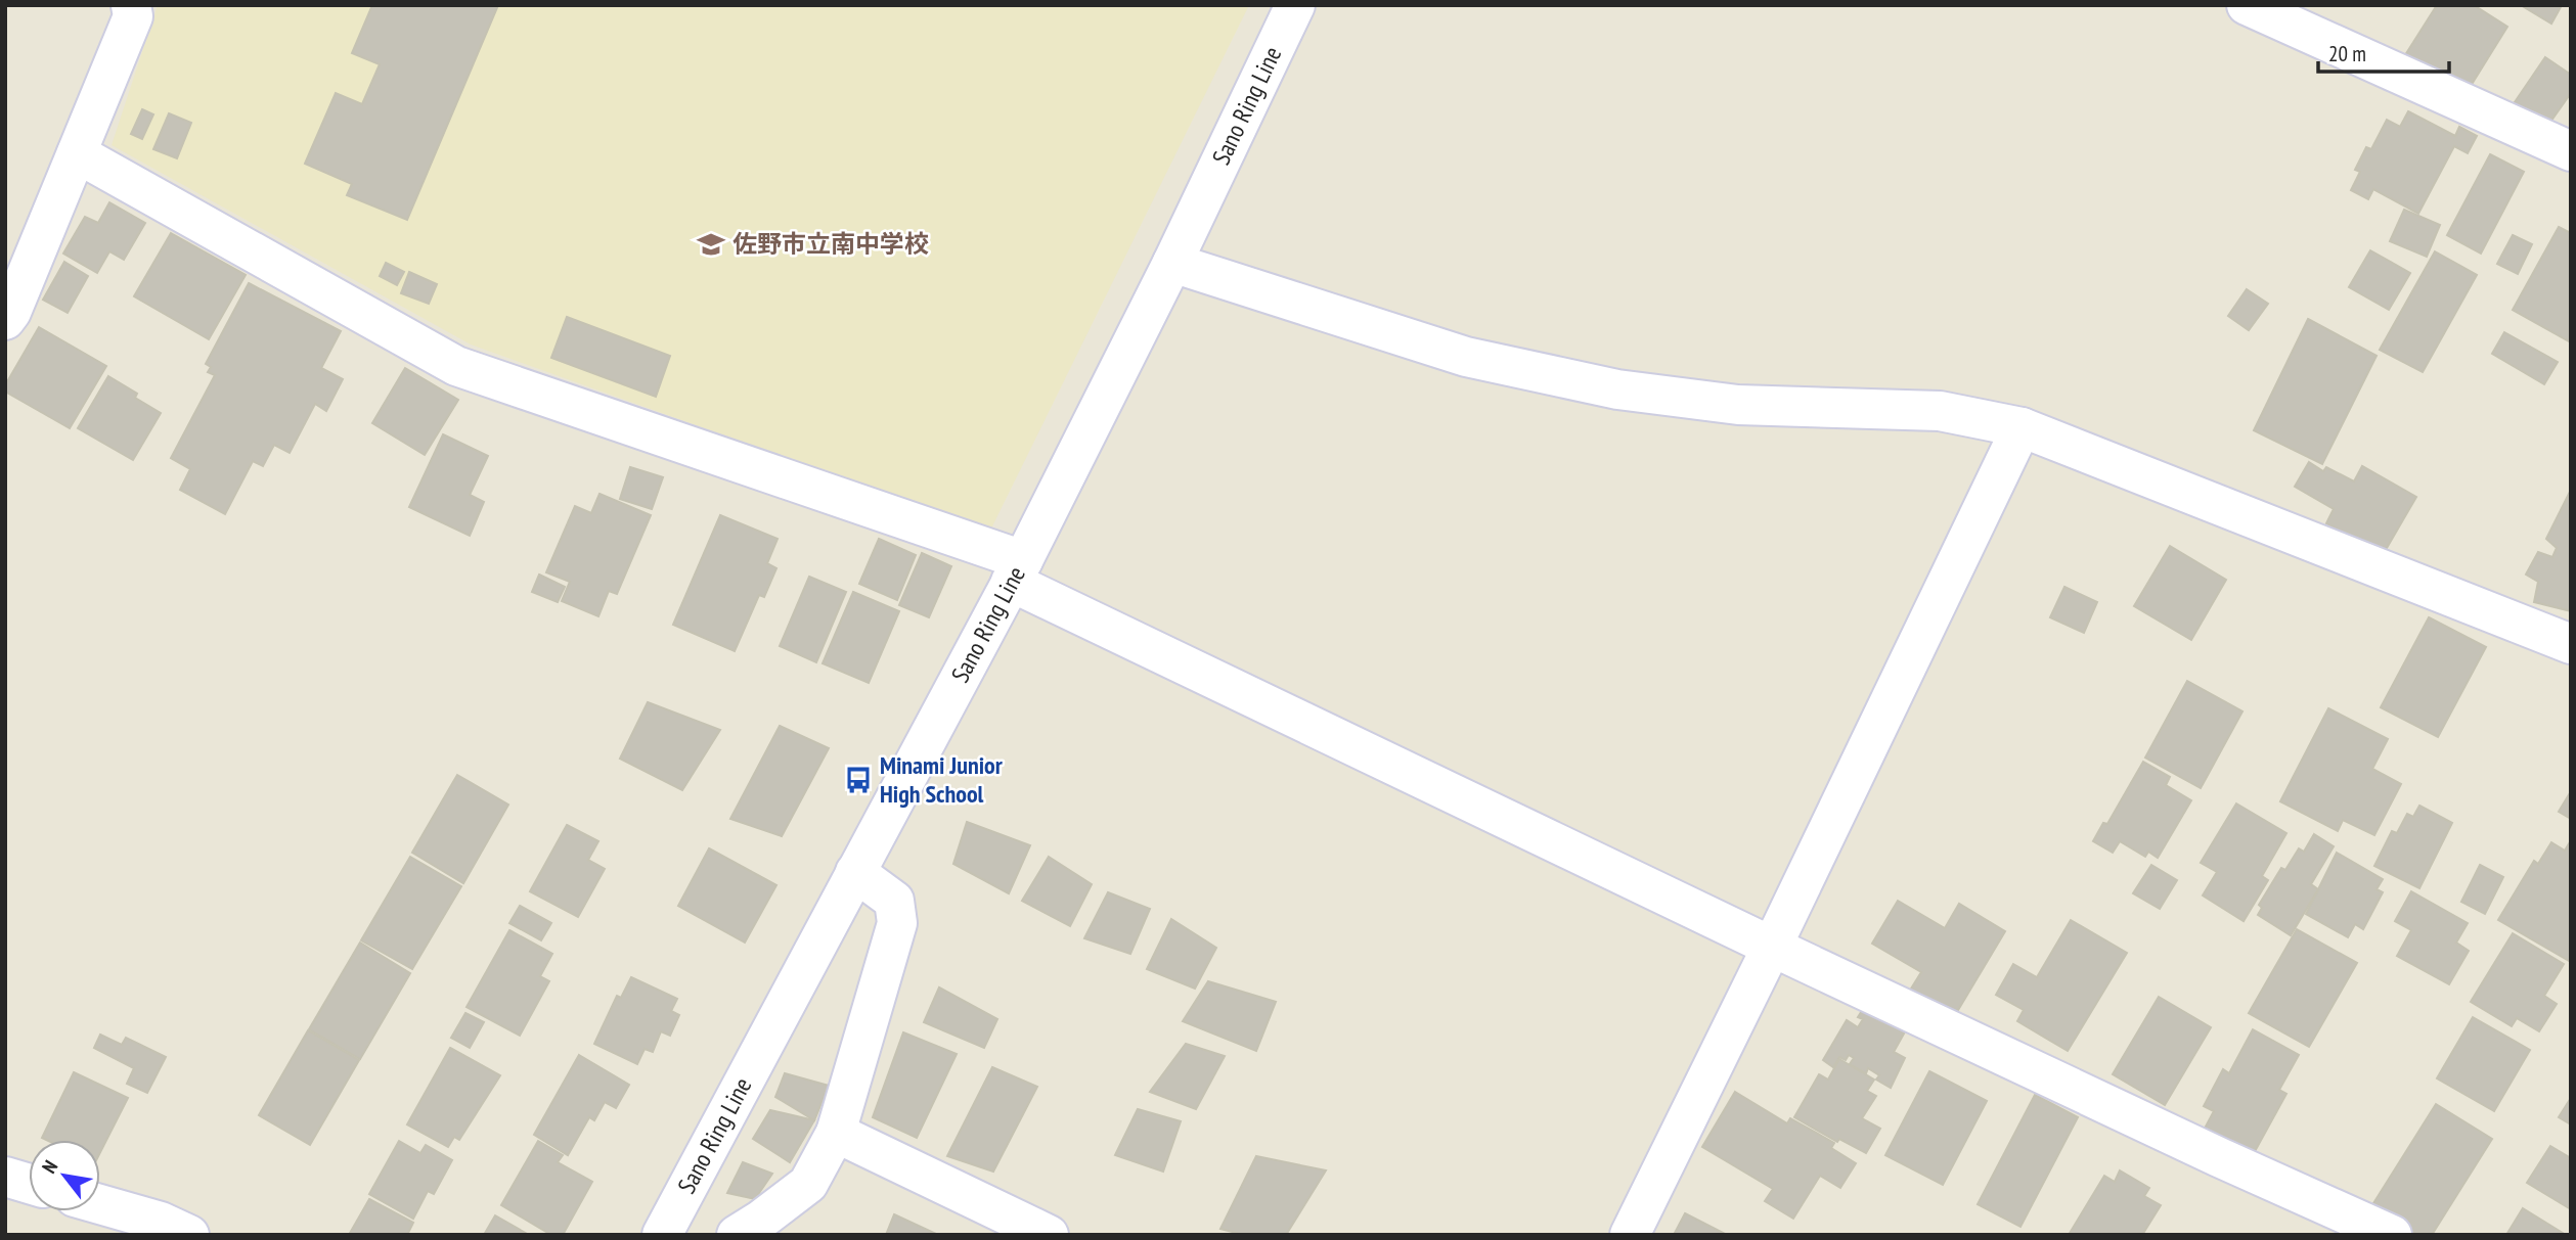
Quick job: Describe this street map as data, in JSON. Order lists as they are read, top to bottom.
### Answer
{
  "streets": {
    "street": ["Sano Ring Line"]
  },
  "places": {
    "school or university": ["佐野市立南中学校"],
    "bus stop": ["Minami Junior High School"]
  },
  "scale_bar": "20 m",
  "north": "top left"
}
